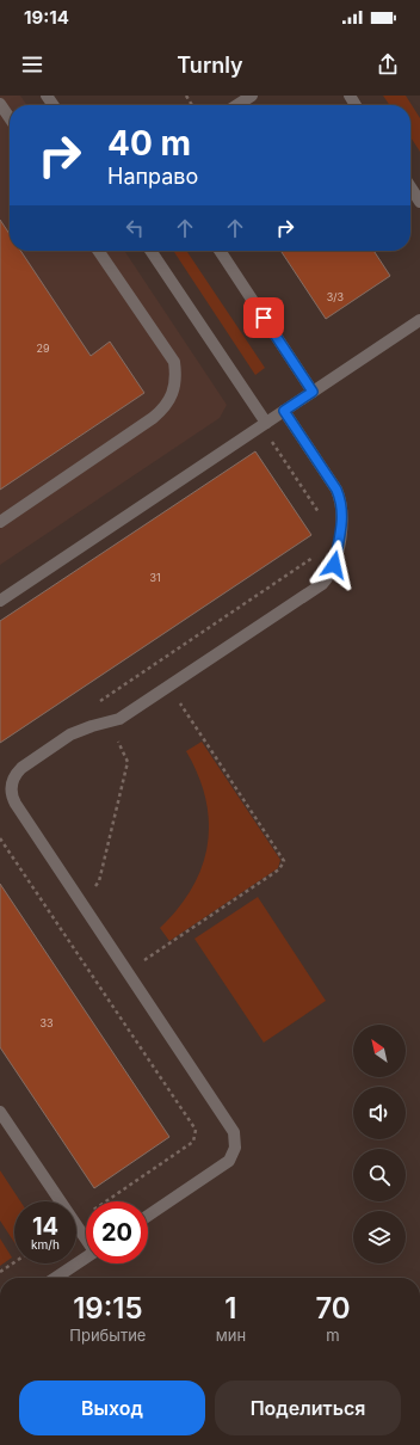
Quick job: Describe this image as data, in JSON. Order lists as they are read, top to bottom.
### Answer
{
  "house_numbers": [
    "3/3",
    "29",
    "31",
    "33"
  ],
  "north": "top left",
  "page": {
    "status": "19:14",
    "header": "Turnly",
    "turn": ["40 m", "Направо"],
    "speed": "14 km/h",
    "limit": "20",
    "eta": [
      "19:15",
      "Прибытие",
      "1",
      "мин",
      "70",
      "m"
    ],
    "buttons": ["Выход", "Поделиться"]
  }
}
